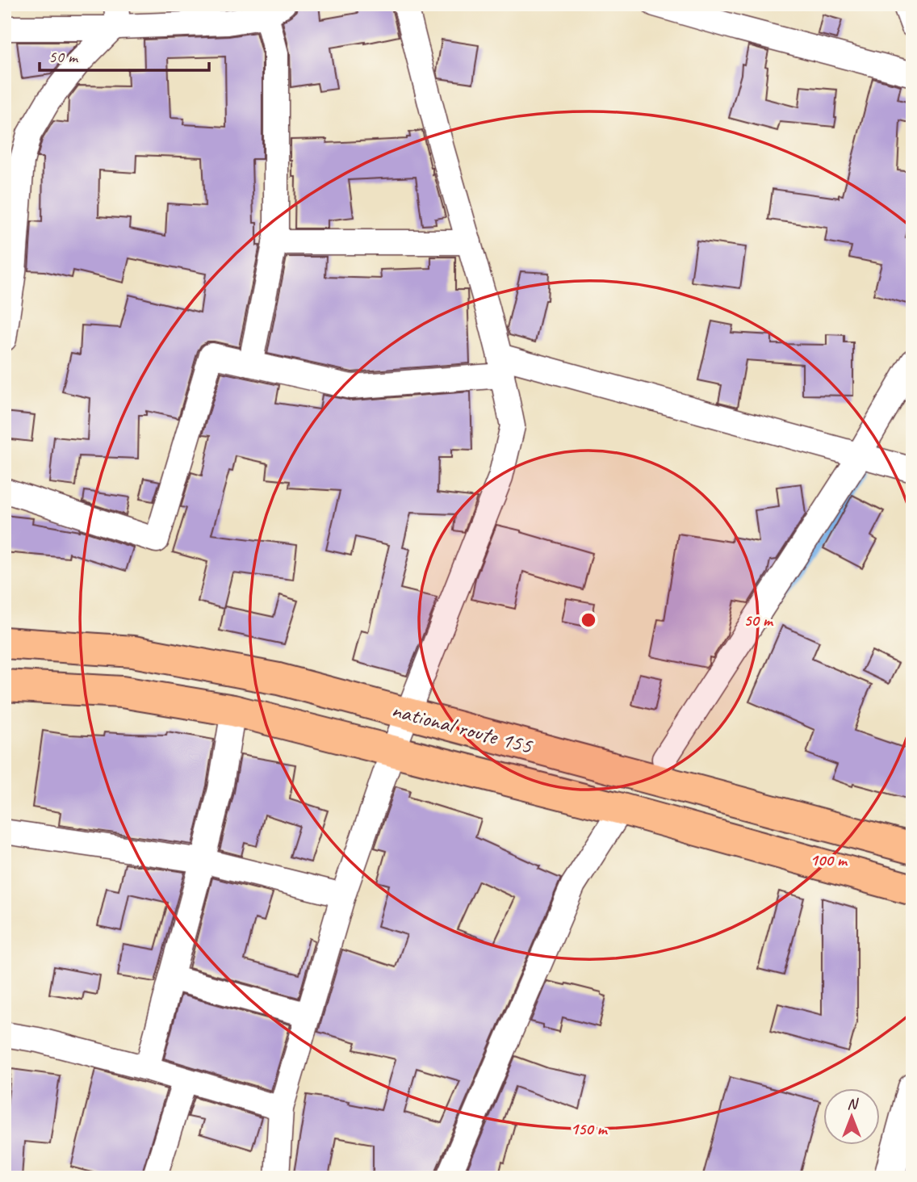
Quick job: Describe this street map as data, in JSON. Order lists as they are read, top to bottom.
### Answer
{
  "streets": {
    "highway": ["national route 155"]
  },
  "scale_bar": "50 m",
  "north": "top",
  "rings": ["50 m", "100 m", "150 m"]
}
